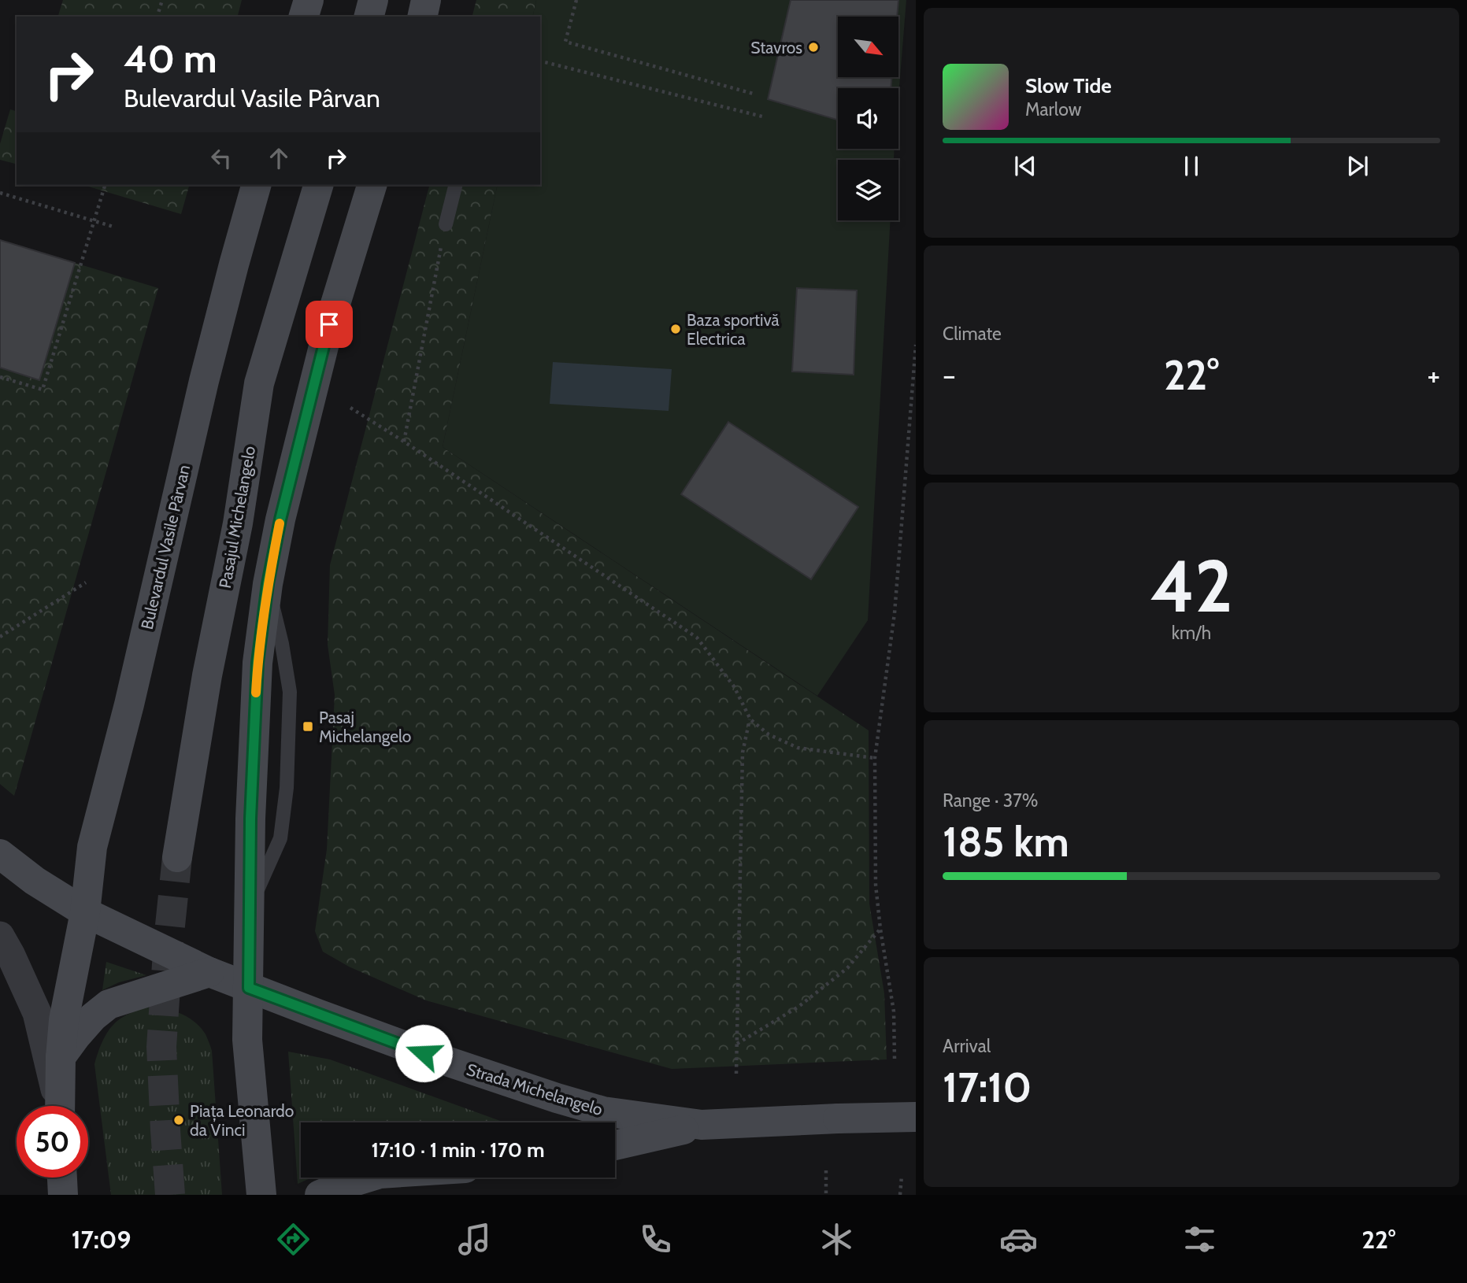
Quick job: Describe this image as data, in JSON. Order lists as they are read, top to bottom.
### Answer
{
  "streets": {
    "main road": ["Pasajul Michelangelo", "Bulevardul Vasile Pârvan", "Strada Michelangelo"]
  },
  "places": {
    "other": ["Stavros", "Baza sportivă Electrica", "Piața Leonardo da Vinci"],
    "transit": ["Pasaj Michelangelo"]
  },
  "north": "bottom right",
  "page": {
    "turn": ["40 m", "Bulevardul Vasile Pârvan"],
    "song": ["Slow Tide", "Marlow"],
    "tile": [
      "Climate",
      ["42", "km/h"],
      ["Range · 37%", "185 km"],
      ["Arrival", "17:10"]
    ],
    "heat": ["−", "22°", "+"],
    "limit": "50",
    "trip": "17:10 · 1 min · 170 m",
    "tabs": ["17:09", "22°"]
  }
}
